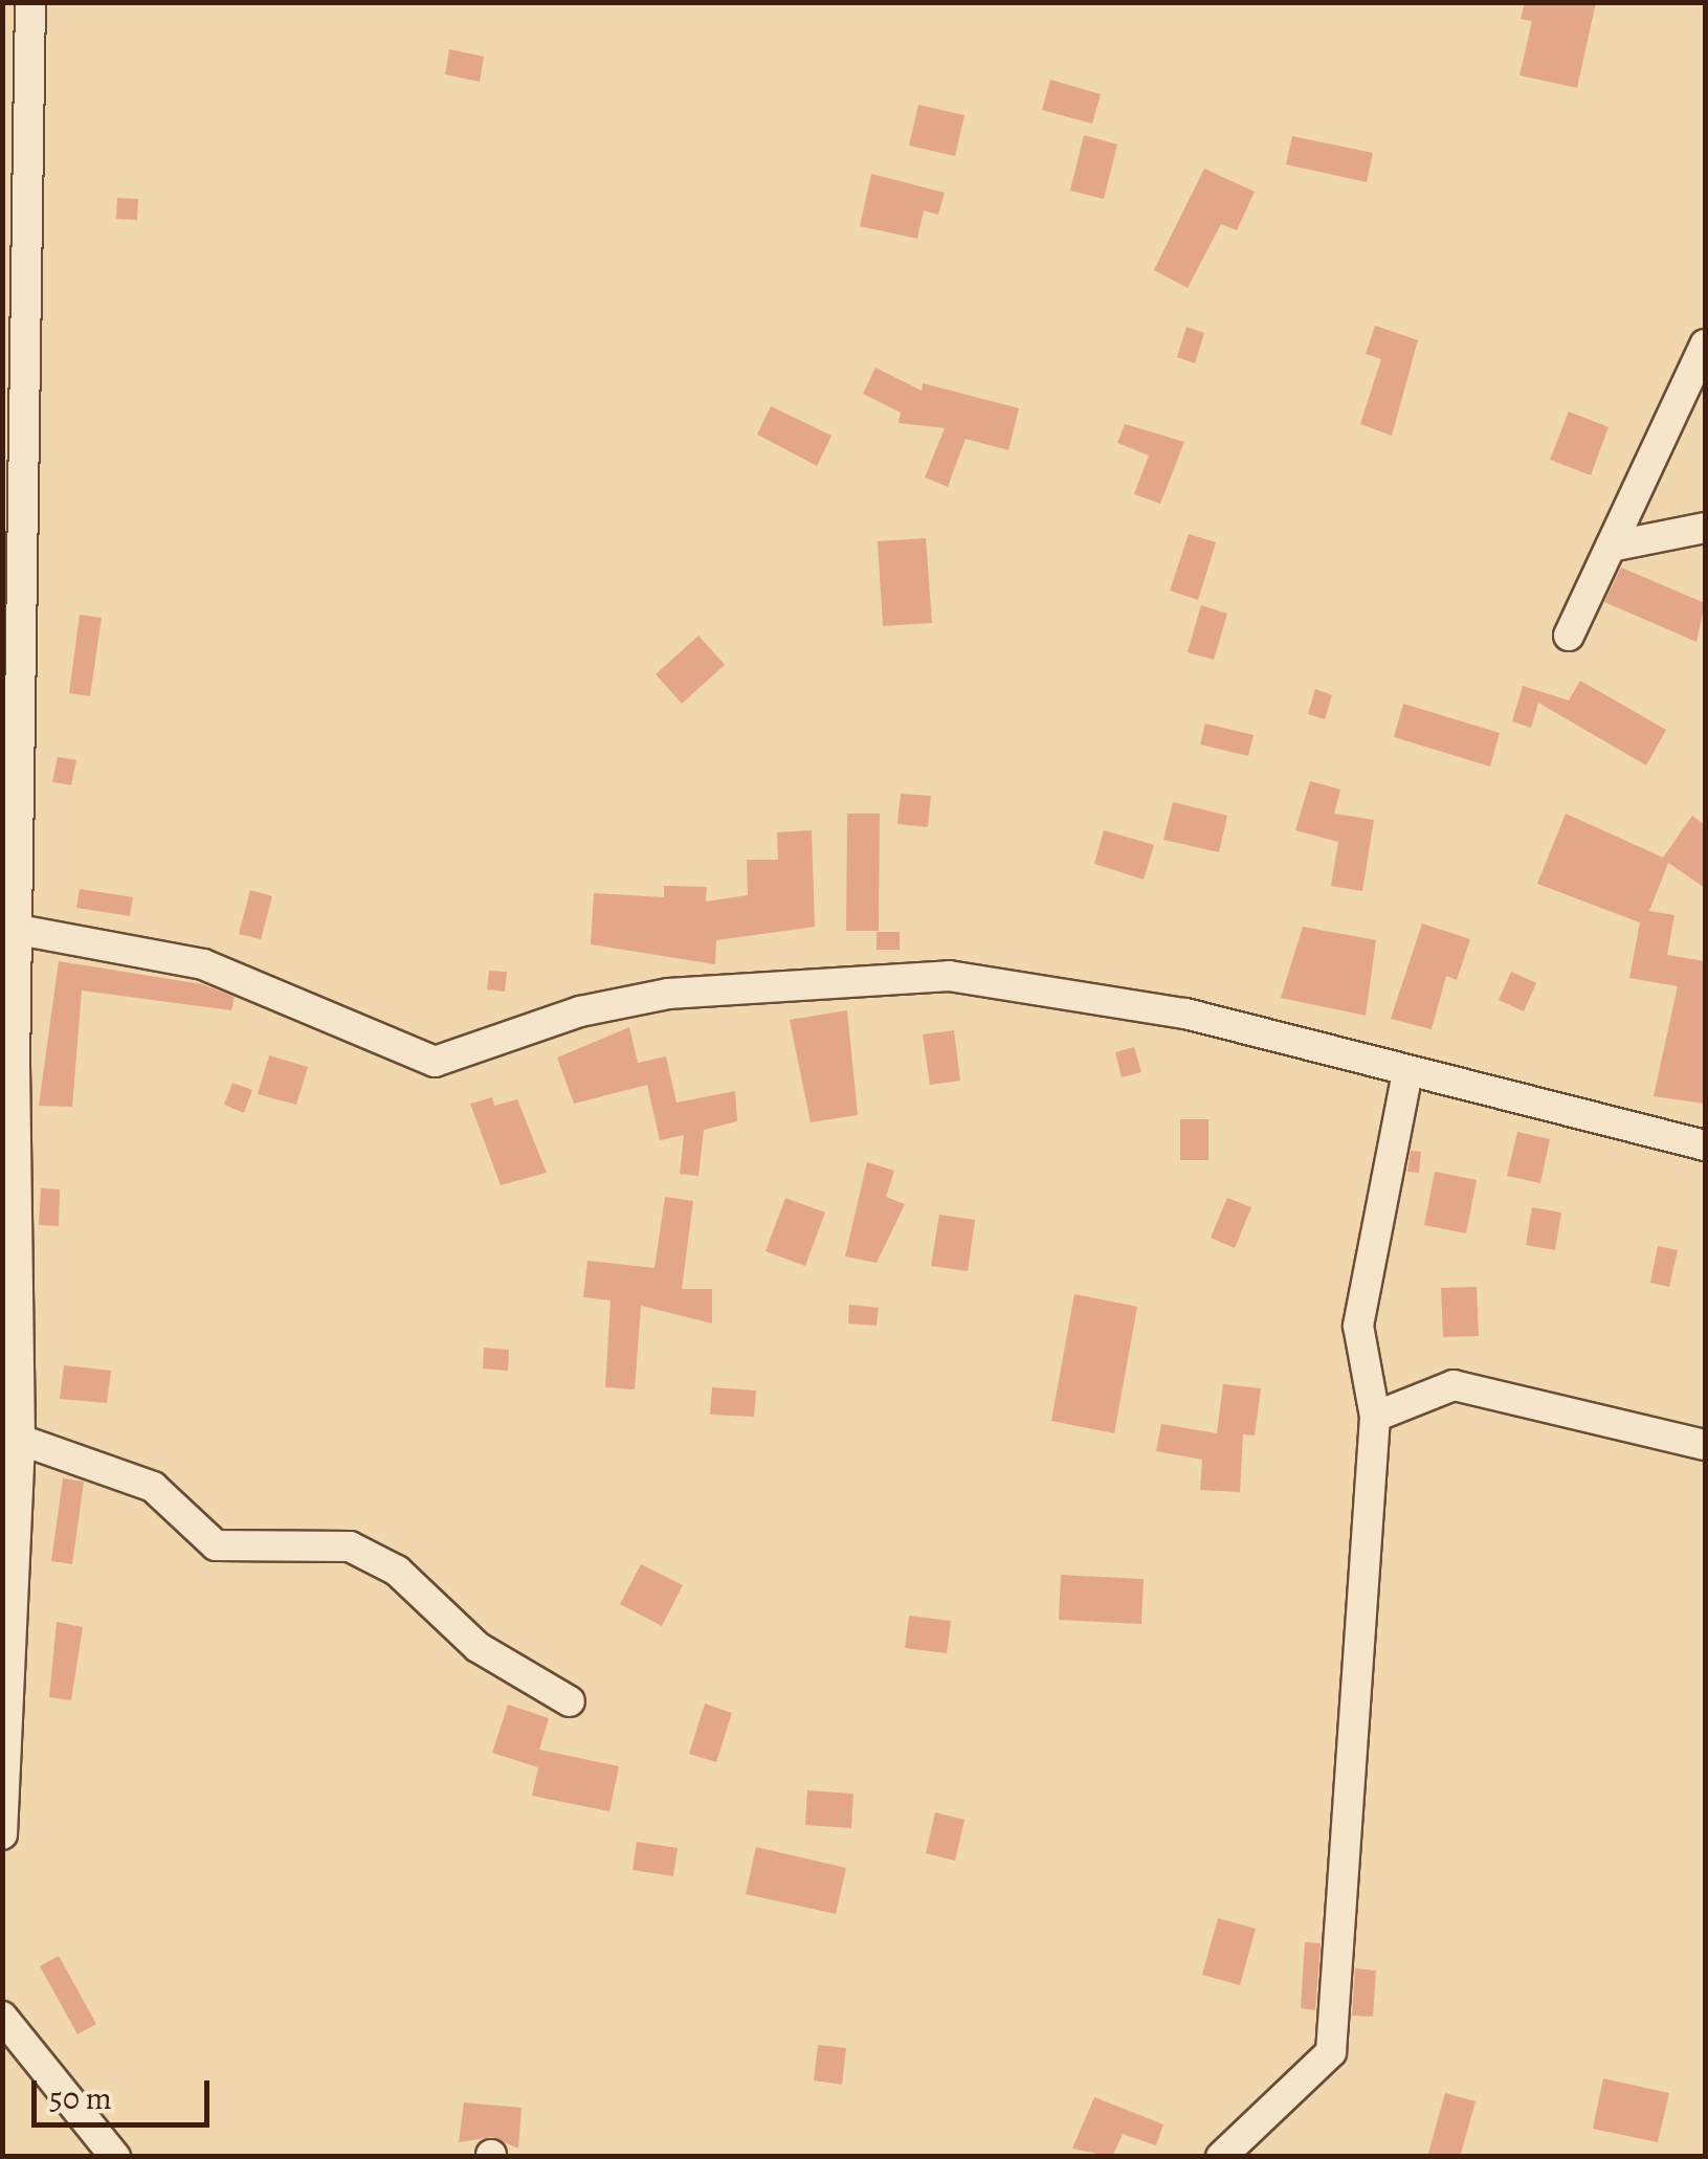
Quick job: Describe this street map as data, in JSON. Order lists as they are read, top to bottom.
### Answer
{
  "scale_bar": "50 m"
}
